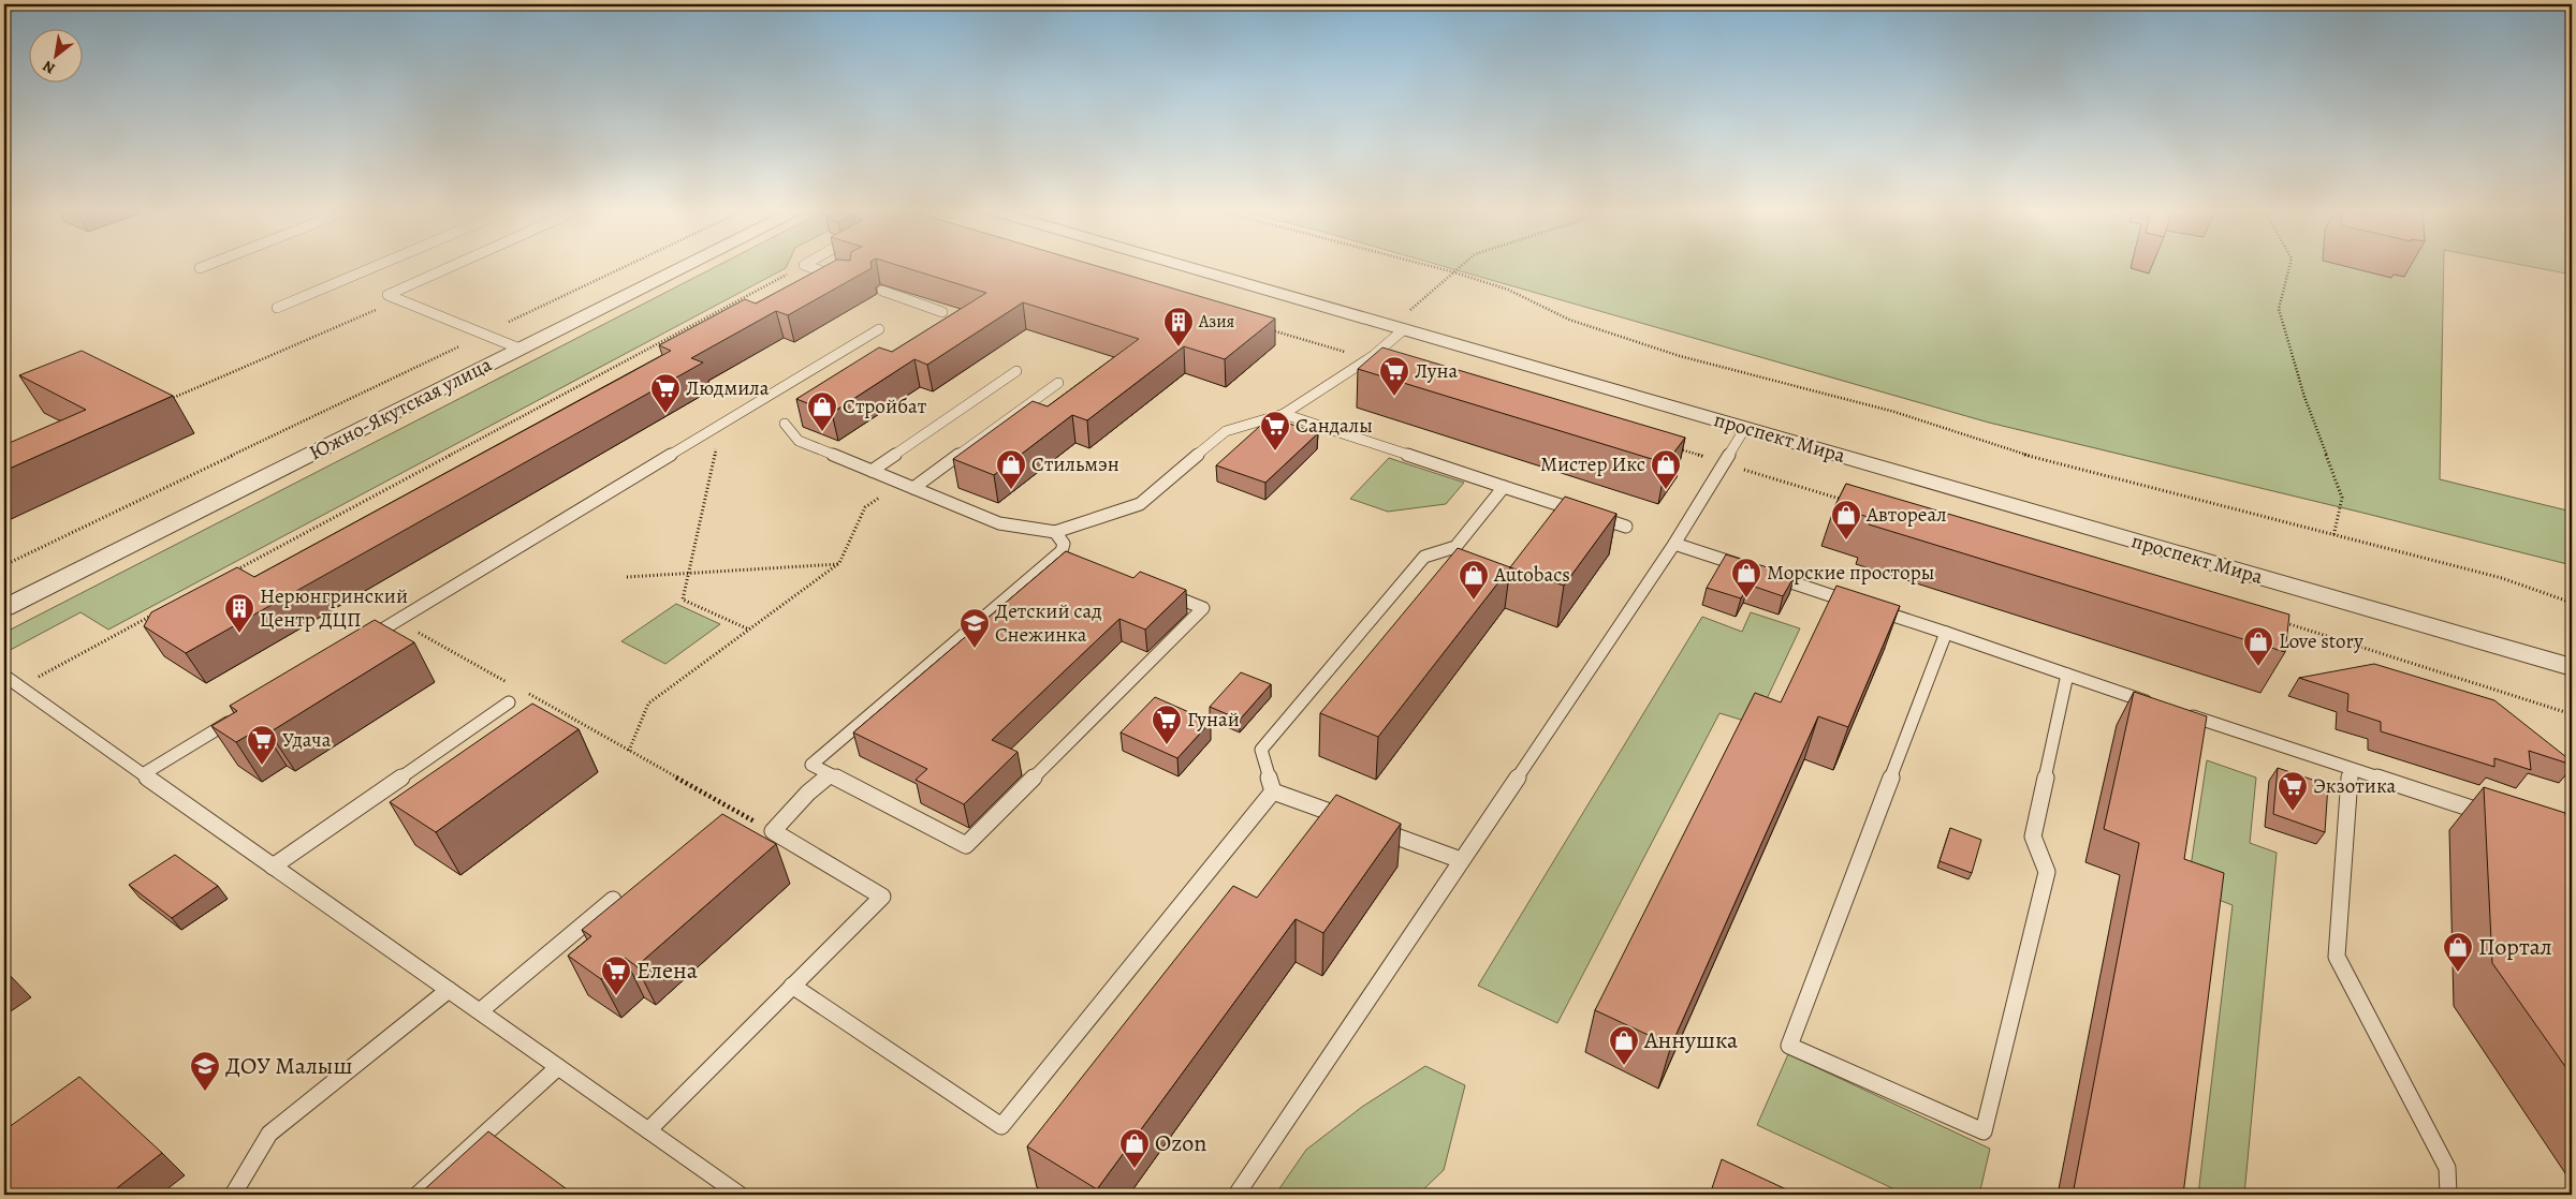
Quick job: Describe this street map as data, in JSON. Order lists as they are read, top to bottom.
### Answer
{
  "streets": {
    "street": ["Южно-Якутская улица", "проспект Мира"]
  },
  "places": {
    "building": ["Азия", "Нерюнгринский Центр ДЦП"],
    "supermarket": [
      "Луна",
      "Людмила",
      "Сандалы",
      "Гунай",
      "Удача",
      "Экзотика",
      "Елена"
    ],
    "shop": [
      "Стройбат",
      "Стильмэн",
      "Мистер Икс",
      "Автореал",
      "Морские просторы",
      "Autobacs",
      "Love story",
      "Портал",
      "Аннушка",
      "Ozon"
    ],
    "school or university": ["Детский сад Снежинка", "ДОУ Малыш"]
  },
  "north": "bottom left"
}
